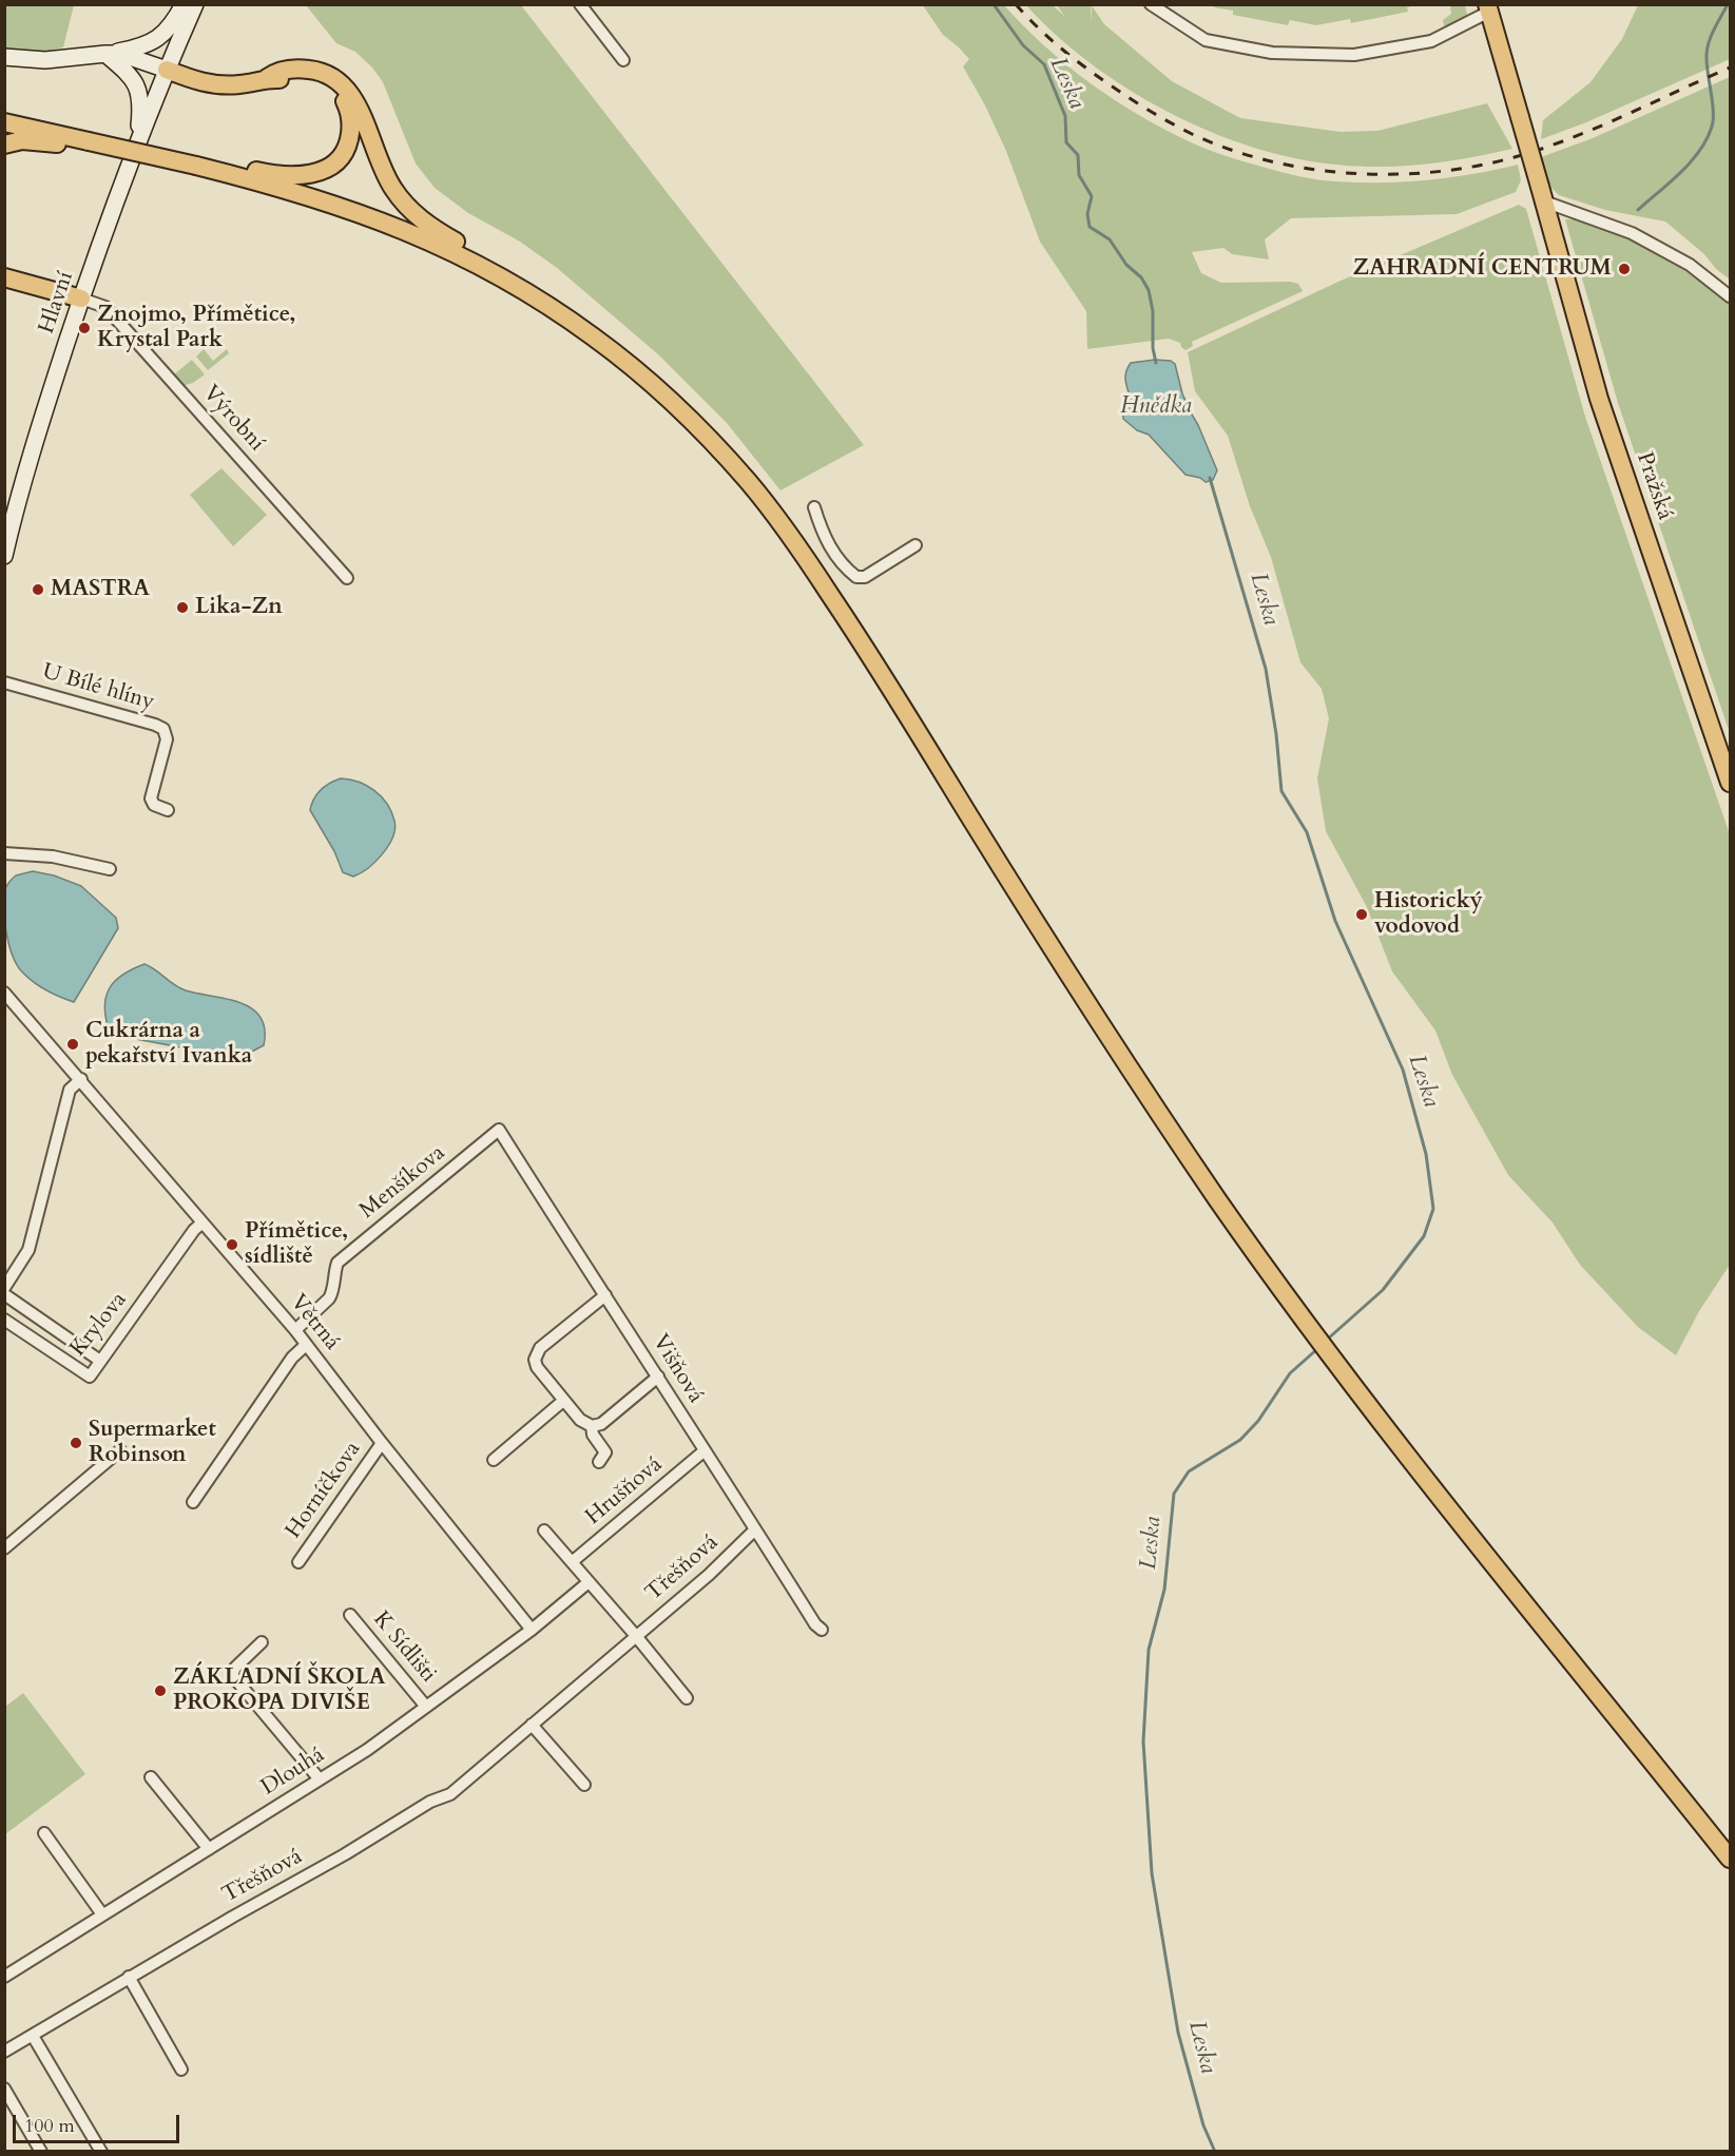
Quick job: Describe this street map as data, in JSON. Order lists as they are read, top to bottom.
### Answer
{
  "streets": {
    "main road": ["Hlavní", "Pražská"],
    "street": [
      "Výrobní",
      "U Bílé hlíny",
      "Menšíkova",
      "Větrná",
      "Krylova",
      "Višňová",
      "Horníčkova",
      "Hrušňová",
      "Třešňová",
      "K Sídlišti",
      "Dlouhá"
    ]
  },
  "crossings": [
    ["Hlavní", "Výrobní"],
    ["Menšíkova", "Větrná"],
    ["Menšíkova", "Višňová"],
    ["Větrná", "Krylova"],
    ["Větrná", "Horníčkova"],
    ["Větrná", "Dlouhá"],
    ["Višňová", "Hrušňová"],
    ["Višňová", "Třešňová"],
    ["K Sídlišti", "Dlouhá"]
  ],
  "water": ["Leska", "Hnědka"],
  "places": [
    "ZAHRADNÍ CENTRUM",
    "Znojmo, Přímětice, Krystal Park",
    "MASTRA",
    "Lika-Zn",
    "Historický vodovod",
    "Cukrárna a pekařství Ivanka",
    "Přímětice, sídliště",
    "Supermarket Robinson",
    "ZÁKLADNÍ ŠKOLA PROKOPA DIVIŠE"
  ],
  "scale_bar": "100 m"
}
